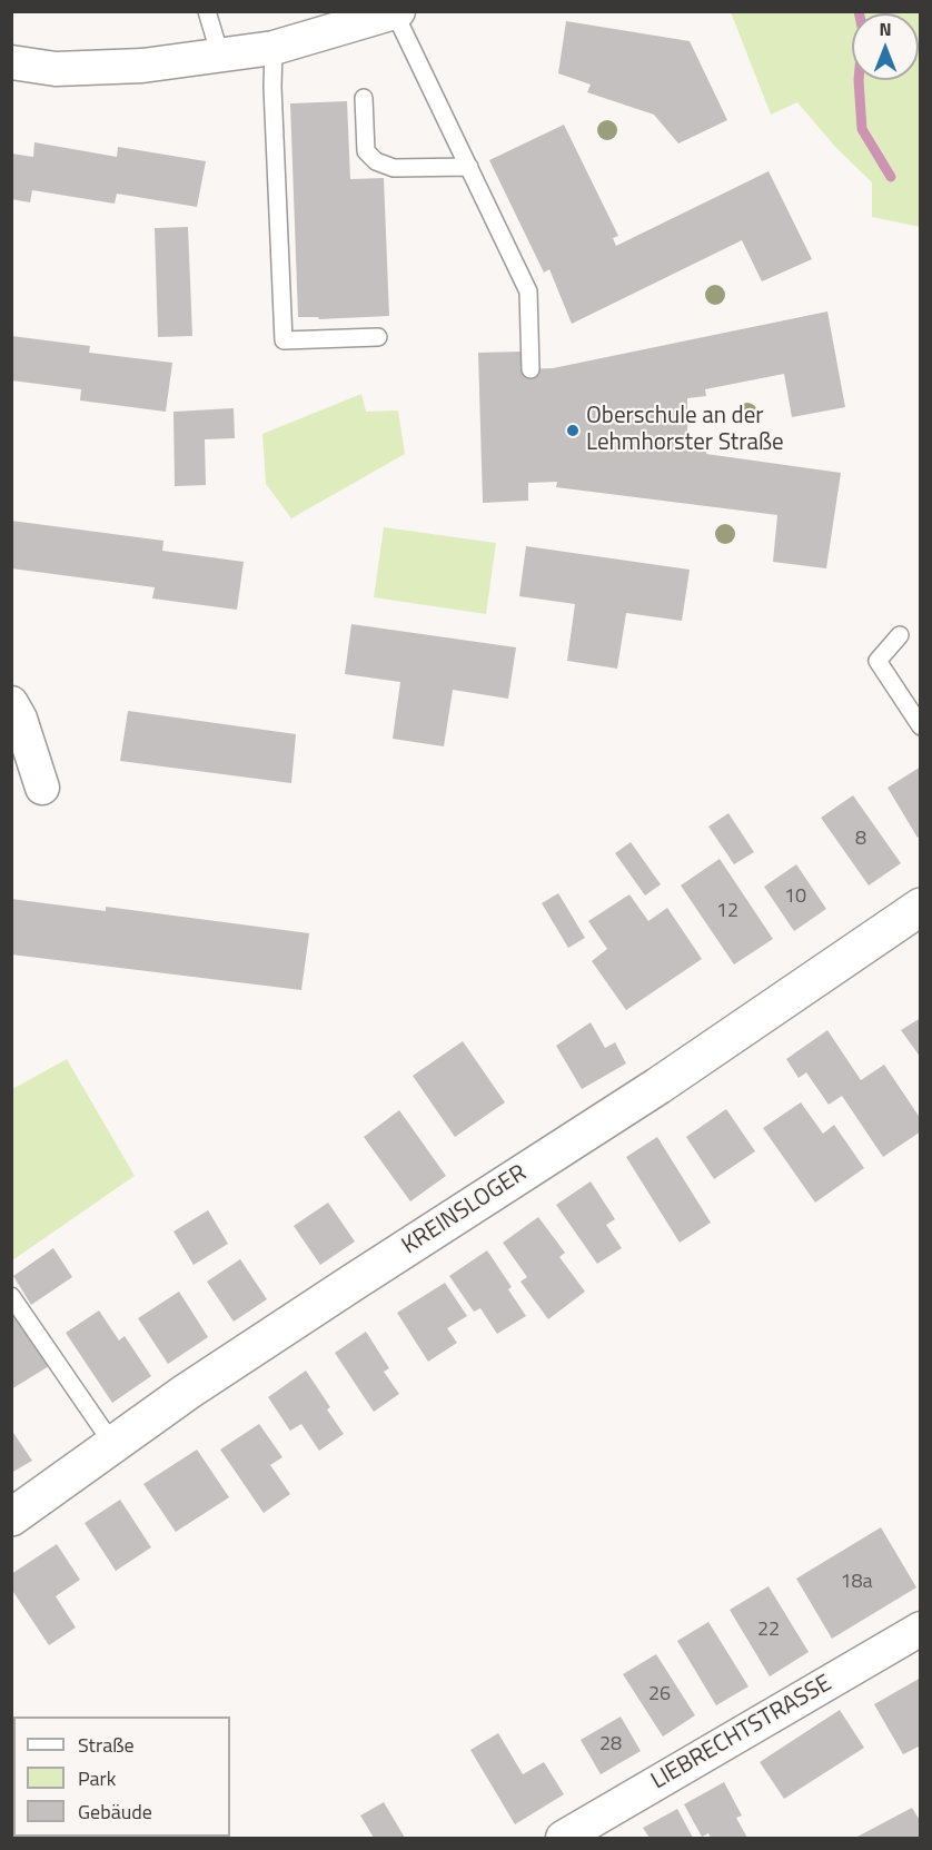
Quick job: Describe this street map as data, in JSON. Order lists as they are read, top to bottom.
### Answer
{
  "streets": {
    "main road": ["KREINSLOGER"],
    "street": ["LIEBRECHTSTRASSE"]
  },
  "places": ["Oberschule an der Lehmhorster Straße"],
  "house_numbers": [
    "8",
    "10",
    "12",
    "18a",
    "22",
    "26",
    "28"
  ],
  "legend": ["Straße", "Park", "Gebäude"],
  "north": "top"
}
